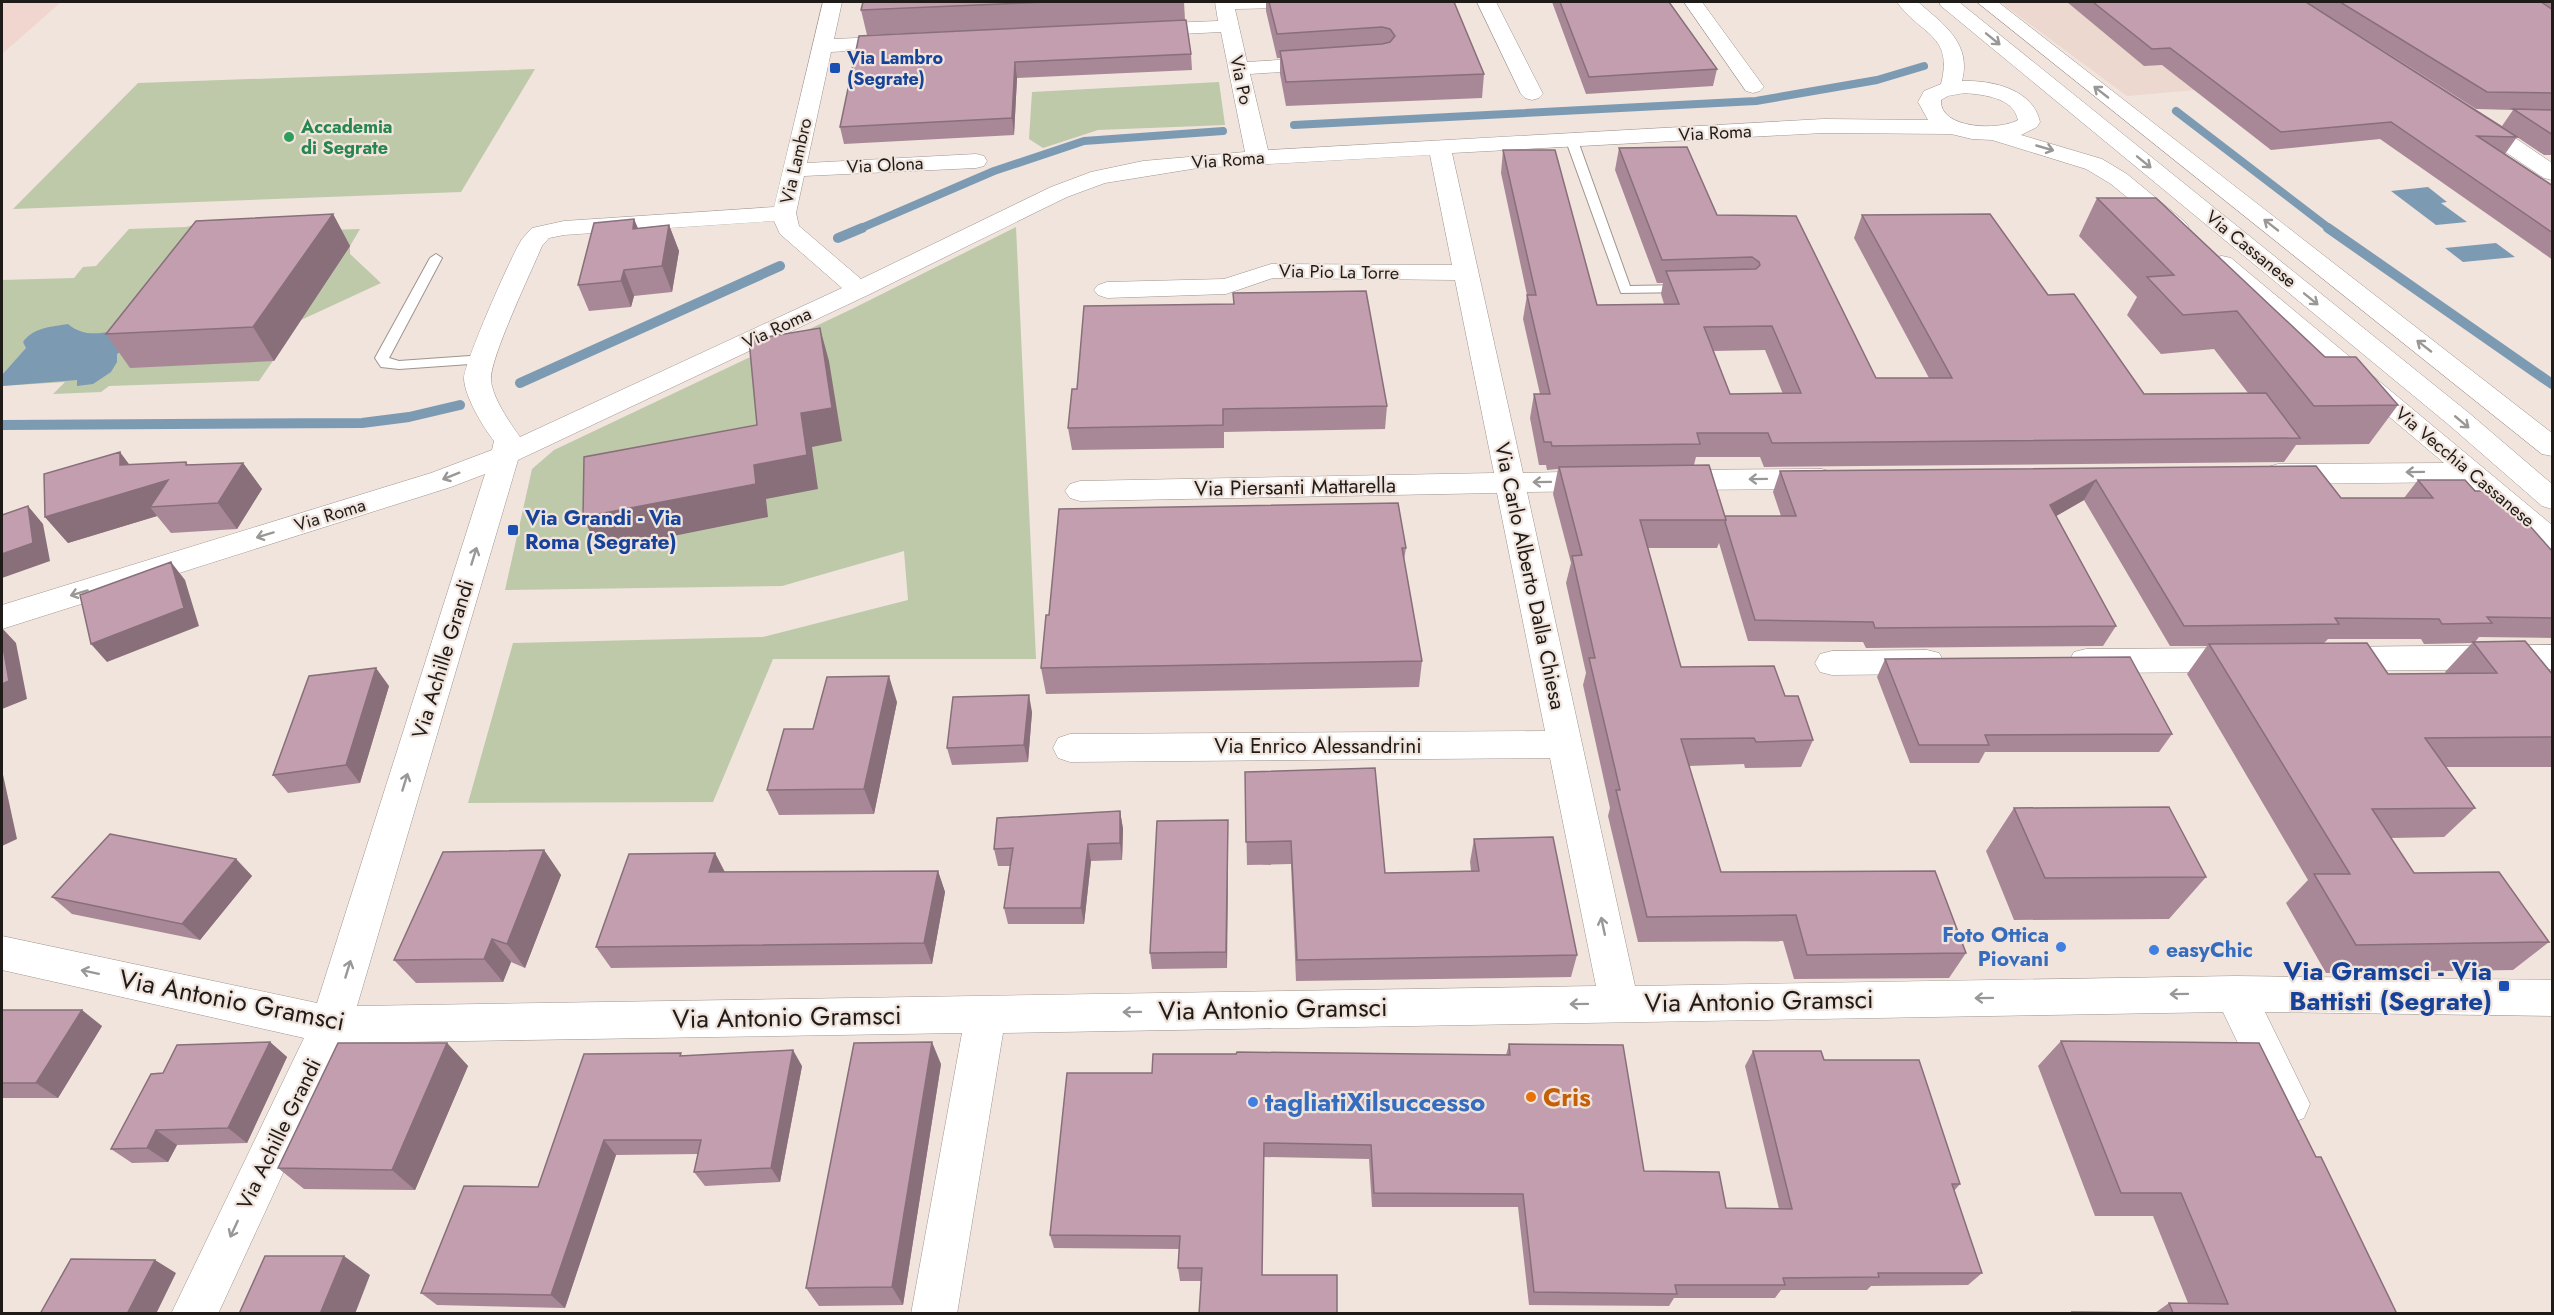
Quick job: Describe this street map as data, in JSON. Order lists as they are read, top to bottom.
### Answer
{
  "streets": {
    "street": [
      "Via Po",
      "Via Roma",
      "Via Lambro",
      "Via Olona",
      "Via Cassanese",
      "Via Pio La Torre",
      "Via Vecchia Cassanese",
      "Via Piersanti Mattarella",
      "Via Carlo Alberto Dalla Chiesa",
      "Via Achille Grandi",
      "Via Enrico Alessandrini",
      "Via Antonio Gramsci"
    ]
  },
  "crossings": [
    ["Via Po", "Via Roma"],
    ["Via Roma", "Via Lambro"],
    ["Via Roma", "Via Vecchia Cassanese"],
    ["Via Roma", "Via Carlo Alberto Dalla Chiesa"],
    ["Via Roma", "Via Achille Grandi"],
    ["Via Lambro", "Via Olona"],
    ["Via Pio La Torre", "Via Carlo Alberto Dalla Chiesa"],
    ["Via Piersanti Mattarella", "Via Carlo Alberto Dalla Chiesa"],
    ["Via Carlo Alberto Dalla Chiesa", "Via Enrico Alessandrini"],
    ["Via Carlo Alberto Dalla Chiesa", "Via Antonio Gramsci"],
    ["Via Achille Grandi", "Via Antonio Gramsci"]
  ],
  "one_way": ["Via Vecchia Cassanese", "Via Piersanti Mattarella", "Via Antonio Gramsci"],
  "places": {
    "transit": ["Via Lambro (Segrate)", "Via Grandi - Via Roma (Segrate)", "Via Gramsci - Via Battisti (Segrate)"],
    "other": [
      "Accademia di Segrate",
      "Foto Ottica Piovani",
      "easyChic",
      "Cris",
      "tagliatiXilsuccesso"
    ]
  }
}
